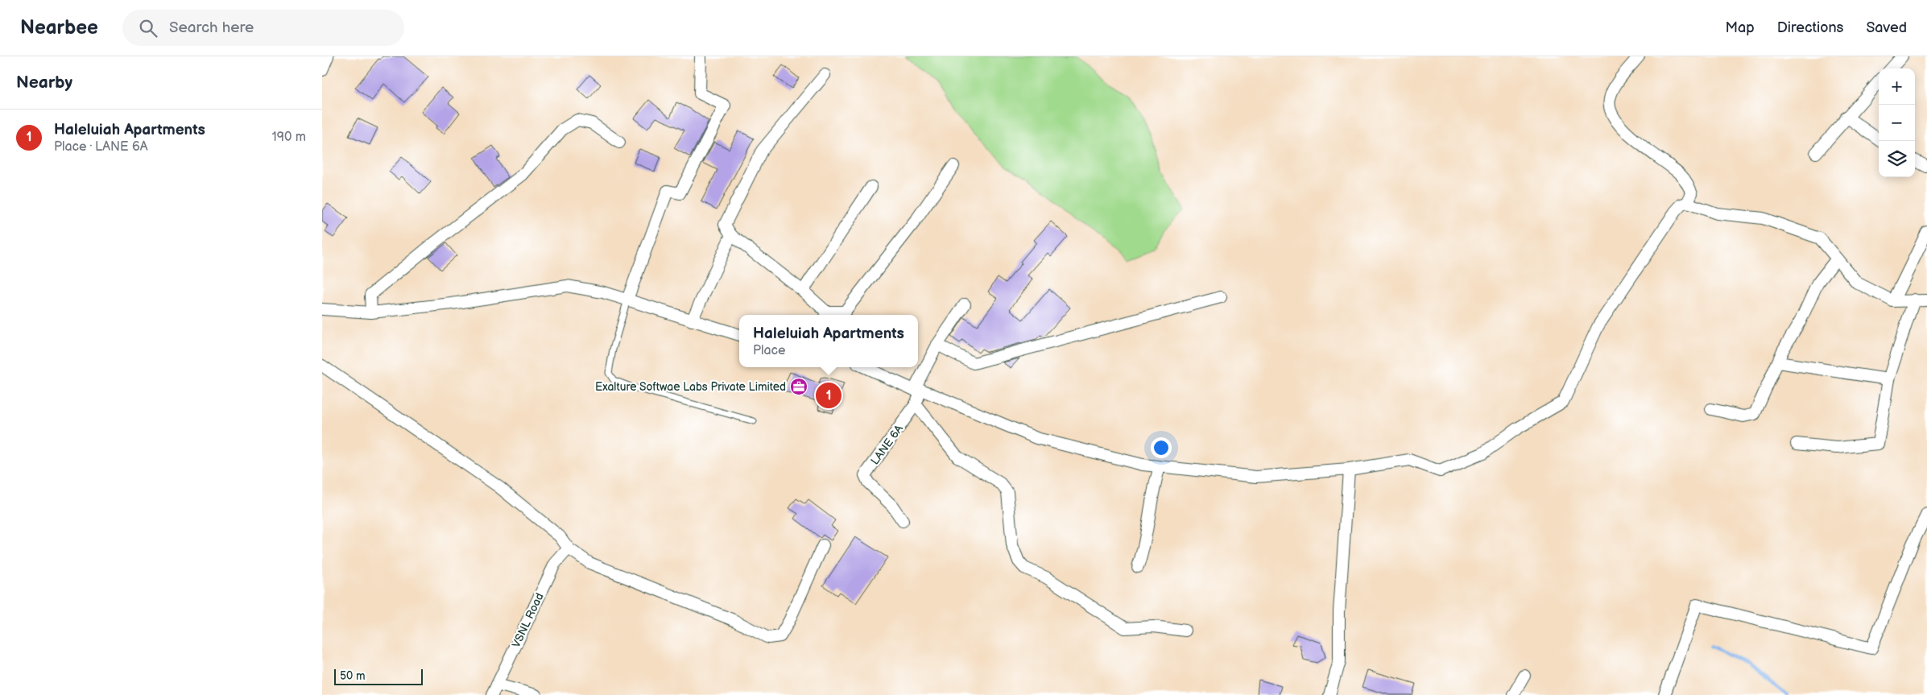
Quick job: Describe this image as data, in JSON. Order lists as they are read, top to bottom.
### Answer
{
  "streets": {
    "street": ["LANE 6A", "VSNL Road"]
  },
  "places": {
    "office": ["Exalture Softwae Labs Private Limited"]
  },
  "scale_bar": "50 m",
  "page": {
    "header": "Nearbee",
    "search": "Search here",
    "nav": ["Map", "Directions", "Saved"],
    "heading": "Nearby",
    "map_buttons": ["+", "−"],
    "list": [
      {
        "mark": "1",
        "name": "Haleluiah Apartments",
        "note": "Place · LANE 6A",
        "value": "190 m"
      }
    ],
    "popup": ["Haleluiah Apartments", "Place"],
    "pins": "1",
    "scale": "50 m"
  }
}
